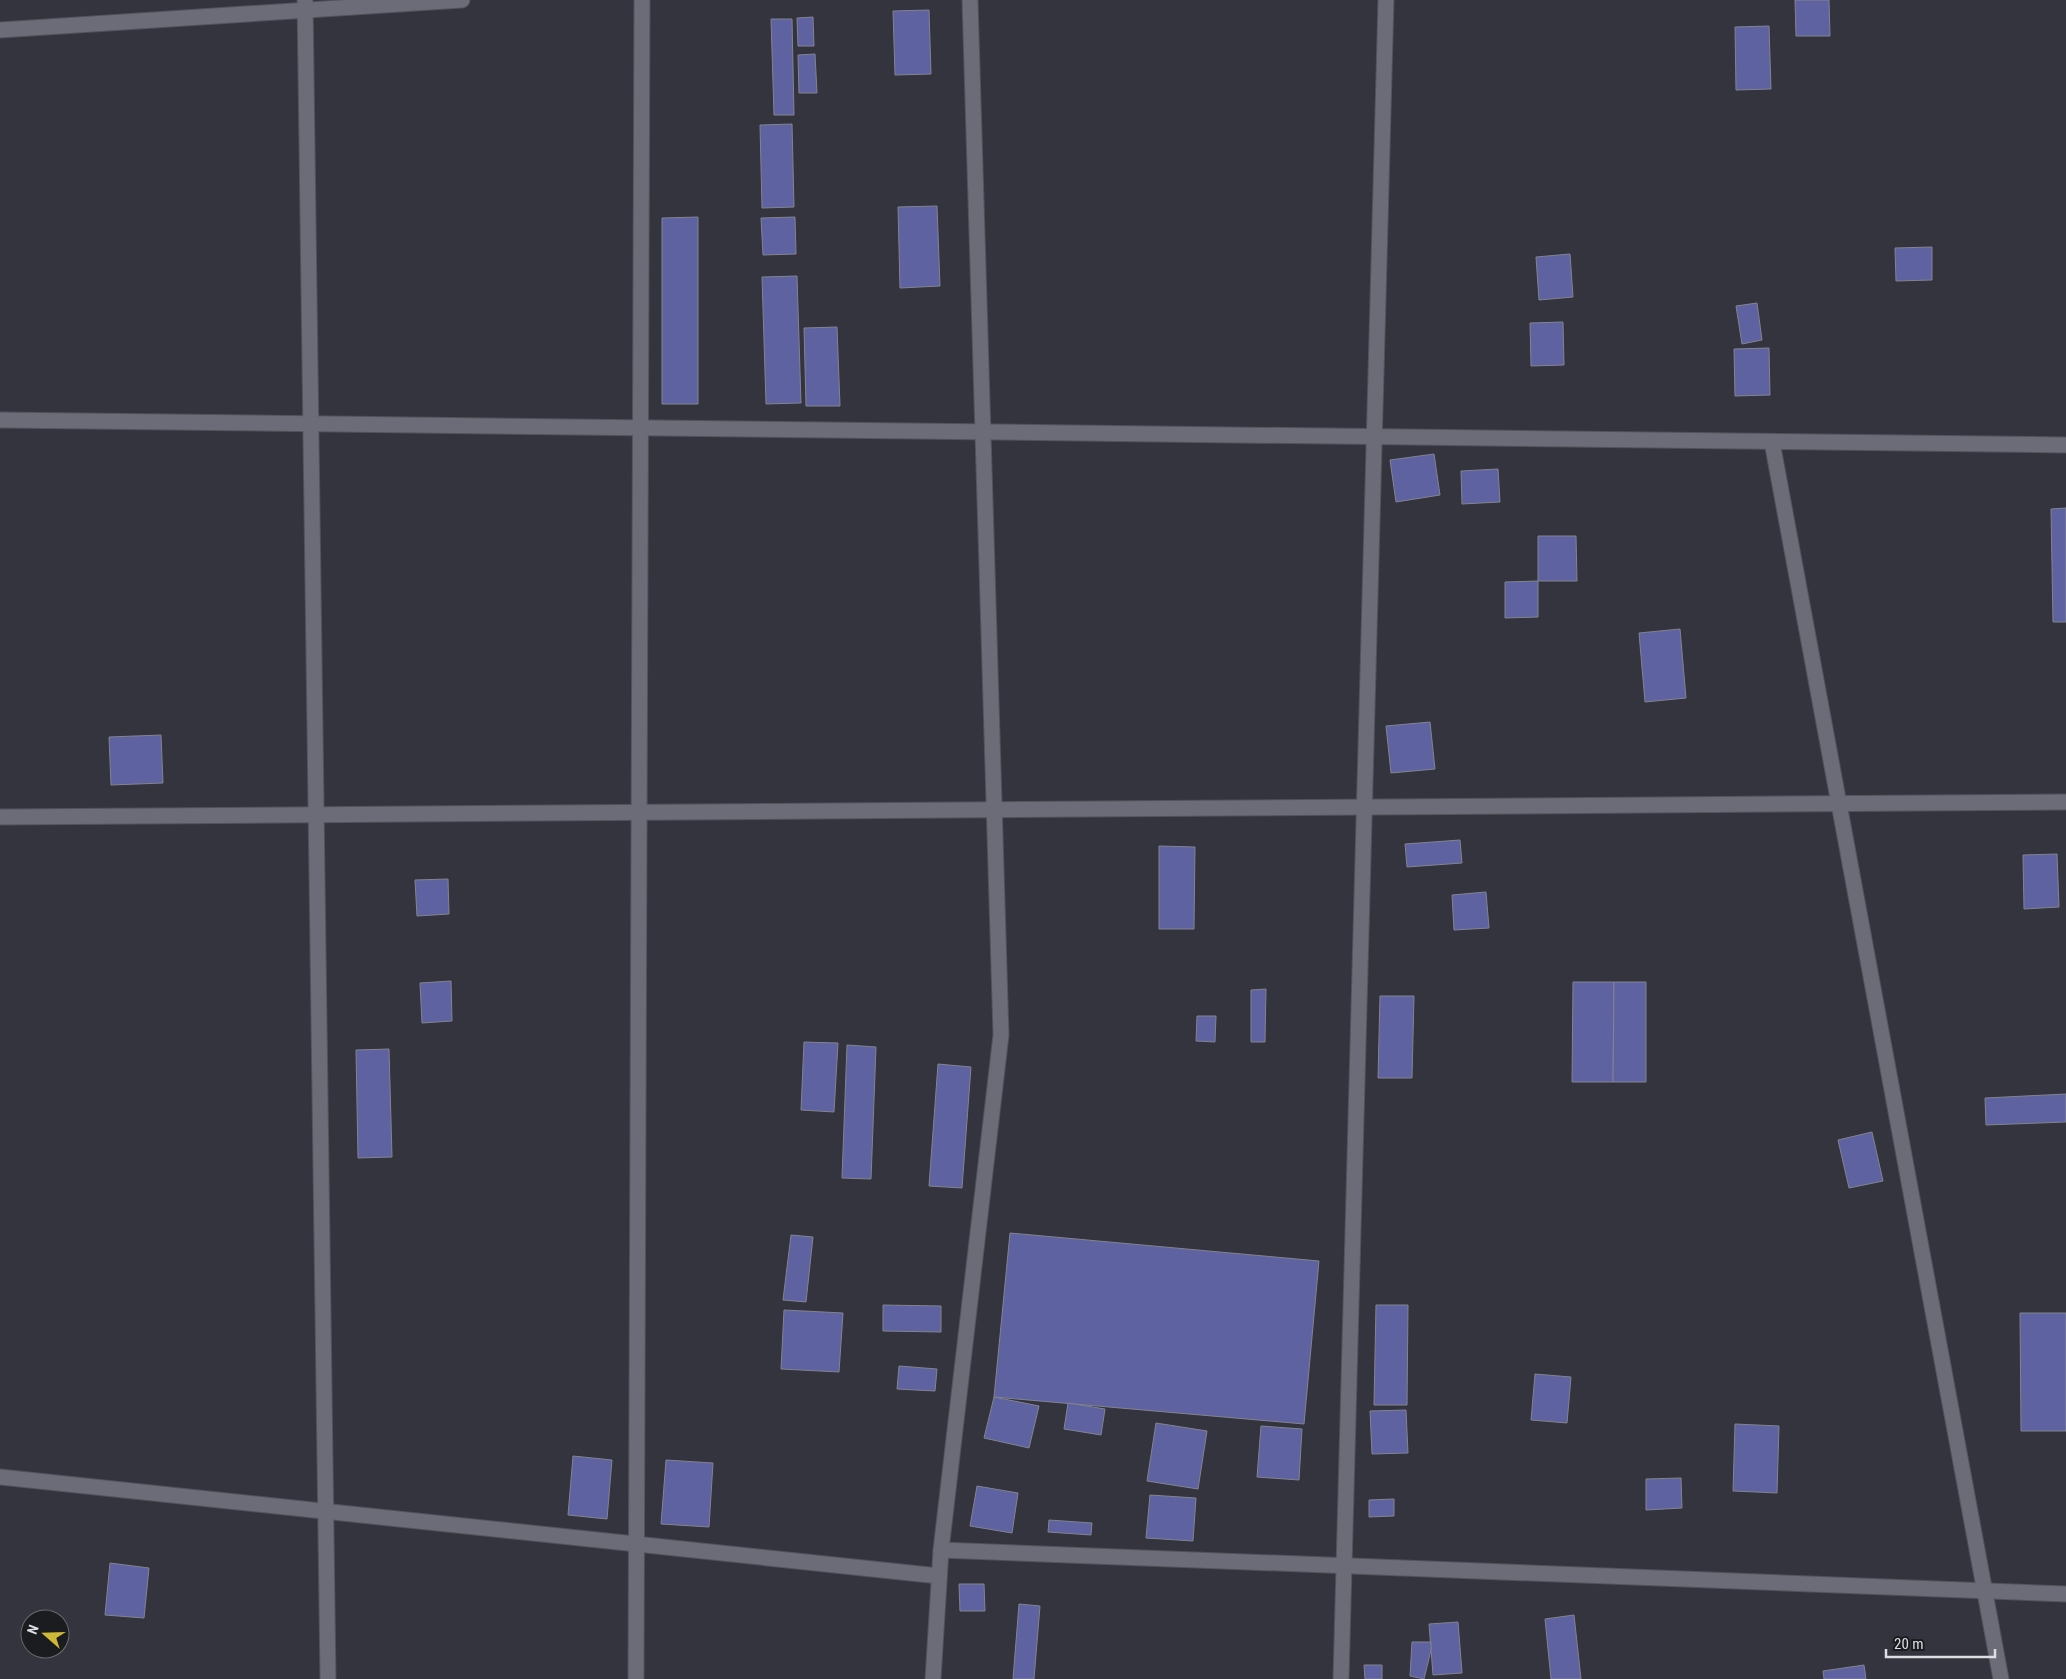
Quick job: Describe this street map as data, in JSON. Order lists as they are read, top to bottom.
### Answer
{
  "scale_bar": "20 m",
  "north": "left"
}
